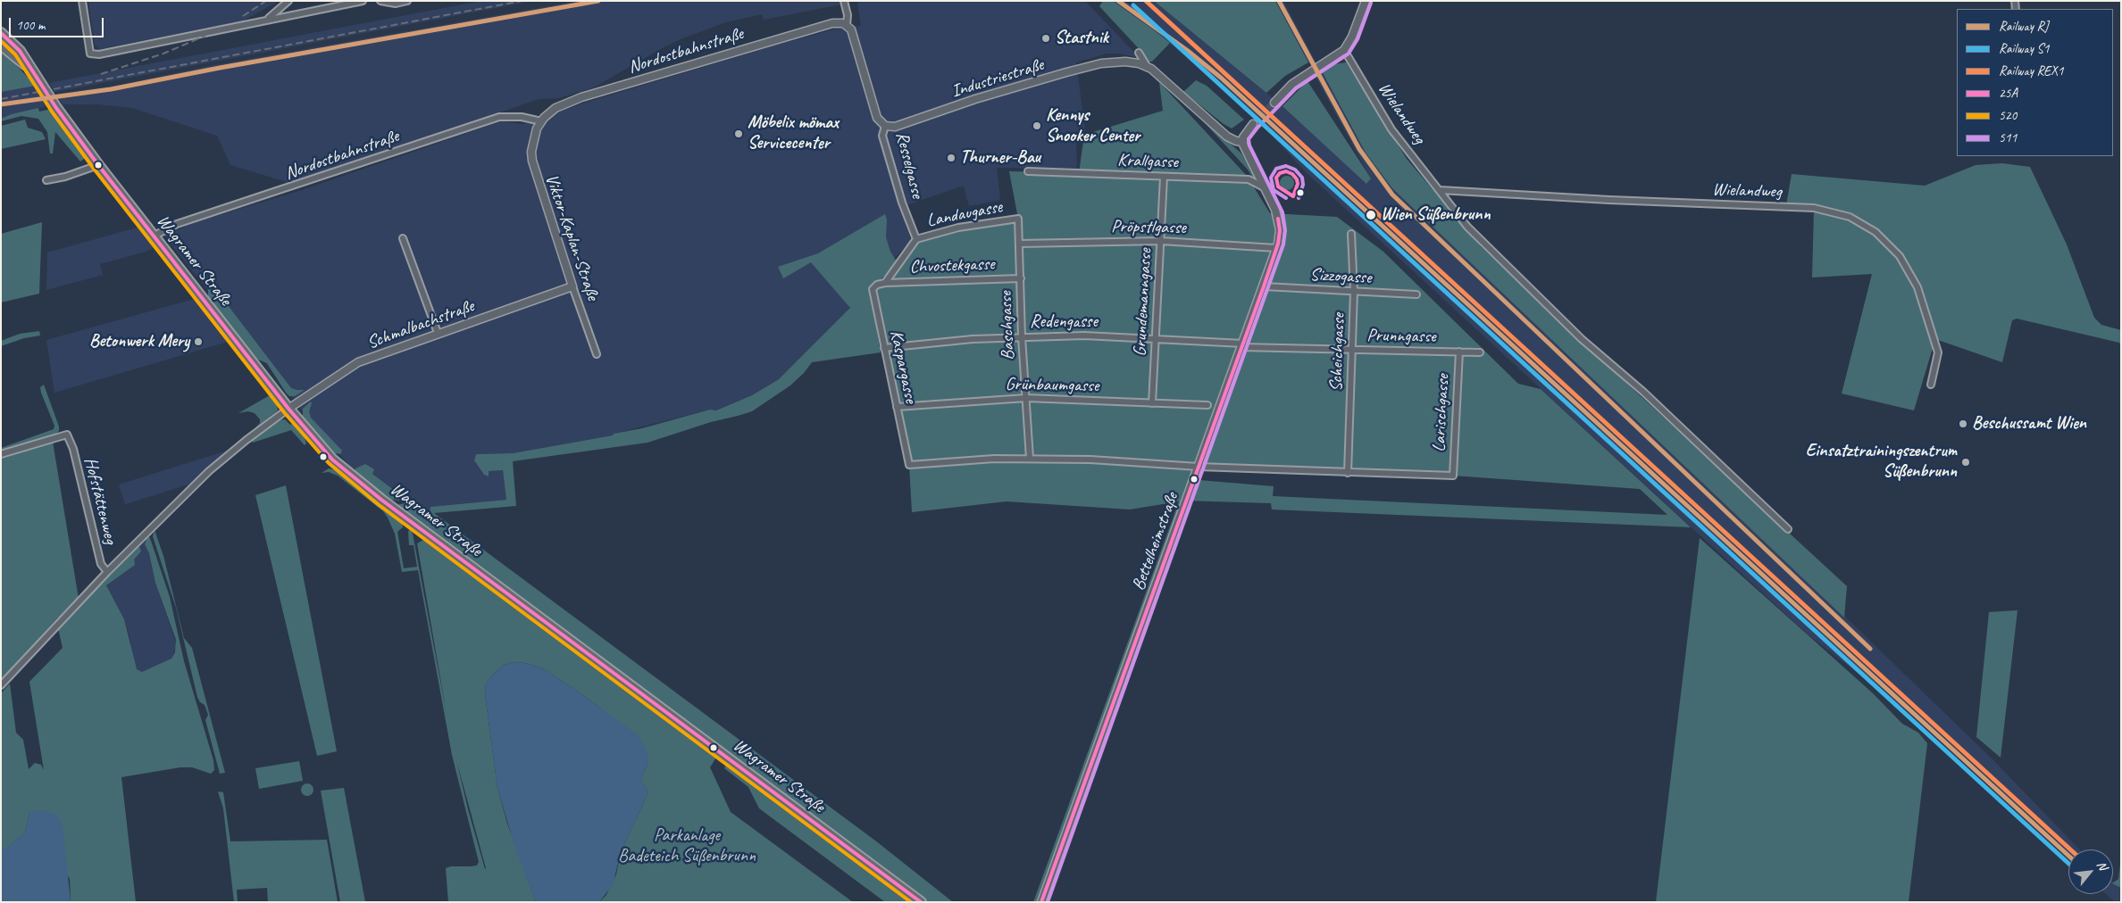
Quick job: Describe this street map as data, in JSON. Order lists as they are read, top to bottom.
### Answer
{
  "streets": {
    "main road": ["Wagramer Straße"],
    "street": [
      "Nordostbahnstraße",
      "Industriestraße",
      "Wielandweg",
      "Krallgasse",
      "Resselgasse",
      "Landaugasse",
      "Pröpstlgasse",
      "Viktor-Kaplan-Straße",
      "Chvostekgasse",
      "Sizzogasse",
      "Grundemanngasse",
      "Redengasse",
      "Schmalbachstraße",
      "Baschgasse",
      "Prunngasse",
      "Scheichgasse",
      "Kaspargasse",
      "Grünbaumgasse",
      "Larischgasse",
      "Hofstättenweg",
      "Bettelheimstraße"
    ]
  },
  "crossings": [
    ["Nordostbahnstraße", "Resselgasse"],
    ["Nordostbahnstraße", "Viktor-Kaplan-Straße"],
    ["Nordostbahnstraße", "Wagramer Straße"],
    ["Industriestraße", "Resselgasse"],
    ["Krallgasse", "Grundemanngasse"],
    ["Krallgasse", "Bettelheimstraße"],
    ["Resselgasse", "Landaugasse"],
    ["Landaugasse", "Chvostekgasse"],
    ["Landaugasse", "Baschgasse"],
    ["Landaugasse", "Kaspargasse"],
    ["Pröpstlgasse", "Grundemanngasse"],
    ["Pröpstlgasse", "Baschgasse"],
    ["Pröpstlgasse", "Bettelheimstraße"],
    ["Viktor-Kaplan-Straße", "Schmalbachstraße"],
    ["Wagramer Straße", "Schmalbachstraße"],
    ["Chvostekgasse", "Baschgasse"],
    ["Chvostekgasse", "Kaspargasse"],
    ["Sizzogasse", "Scheichgasse"],
    ["Sizzogasse", "Bettelheimstraße"],
    ["Grundemanngasse", "Redengasse"],
    ["Grundemanngasse", "Grünbaumgasse"],
    ["Redengasse", "Baschgasse"],
    ["Redengasse", "Prunngasse"],
    ["Redengasse", "Kaspargasse"],
    ["Redengasse", "Bettelheimstraße"],
    ["Baschgasse", "Kaspargasse"],
    ["Baschgasse", "Grünbaumgasse"],
    ["Prunngasse", "Scheichgasse"],
    ["Prunngasse", "Larischgasse"],
    ["Prunngasse", "Bettelheimstraße"],
    ["Scheichgasse", "Larischgasse"],
    ["Kaspargasse", "Grünbaumgasse"]
  ],
  "parks": ["Parkanlage Badeteich Süßenbrunn"],
  "places": [
    "Stastnik",
    "Kennys Snooker Center",
    "Möbelix mömax Servicecenter",
    "Thurner-Bau",
    "Wien Süßenbrunn",
    "Betonwerk Mery",
    "Beschussamt Wien",
    "Einsatztrainingszentrum Süßenbrunn"
  ],
  "lines": [
    "rail line RJ",
    "rail line REX1",
    "transit line 511",
    "rail line S1",
    "transit line 25A",
    "transit line 520"
  ],
  "legend": [
    "Railway RJ",
    "Railway S1",
    "Railway REX1",
    "25A",
    "520",
    "511"
  ],
  "scale_bar": "100 m",
  "north": "top right"
}
